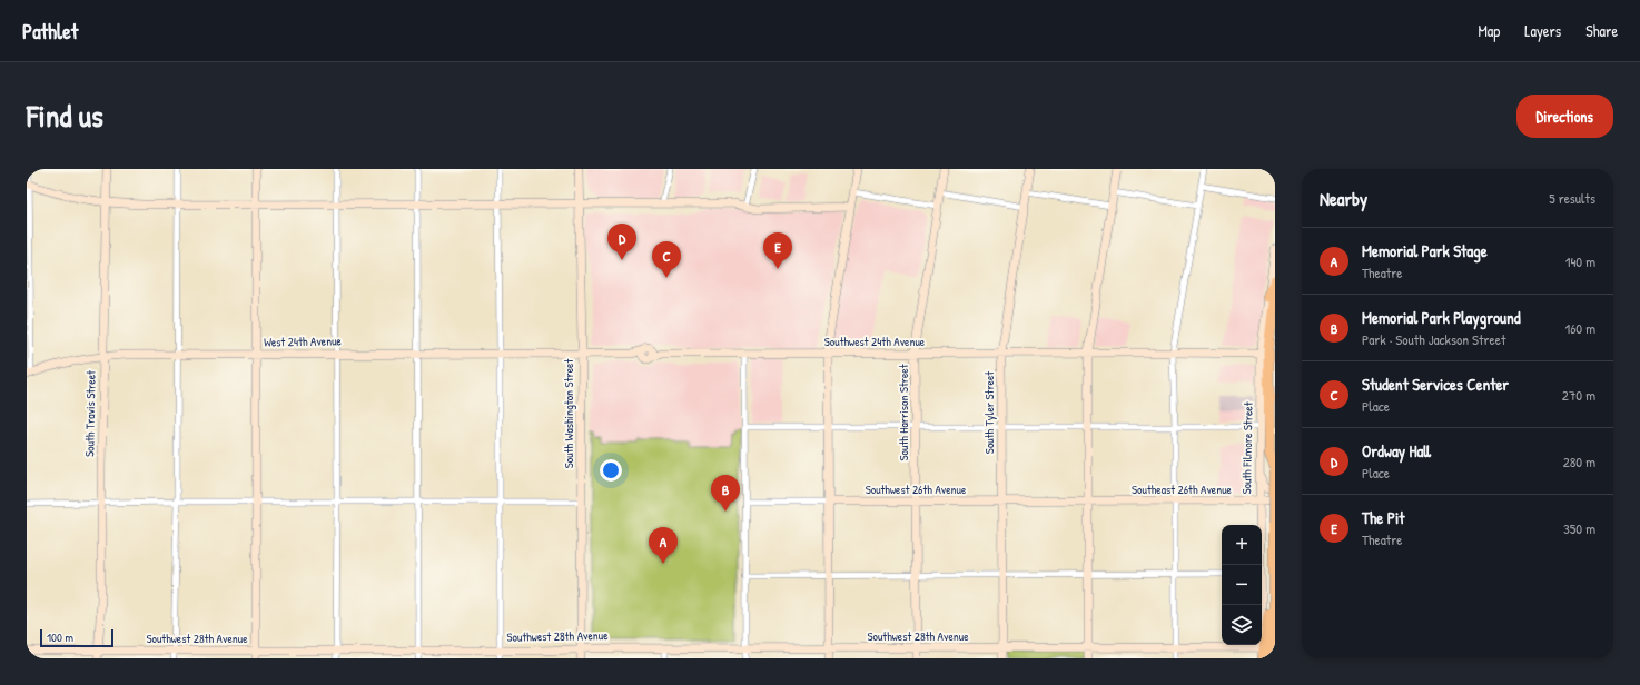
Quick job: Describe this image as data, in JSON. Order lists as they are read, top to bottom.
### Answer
{
  "streets": {
    "main road": [
      "West 24th Avenue",
      "Southwest 24th Avenue",
      "South Harrison Street",
      "South Tyler Street",
      "South Travis Street",
      "South Washington Street",
      "South Filmore Street",
      "Southwest 26th Avenue",
      "Southeast 26th Avenue",
      "Southwest 28th Avenue"
    ]
  },
  "crossings": [
    ["West 24th Avenue", "Southwest 24th Avenue"],
    ["West 24th Avenue", "South Travis Street"],
    ["West 24th Avenue", "South Washington Street"],
    ["Southwest 24th Avenue", "South Harrison Street"],
    ["Southwest 24th Avenue", "South Tyler Street"],
    ["Southwest 24th Avenue", "South Washington Street"],
    ["Southwest 24th Avenue", "South Filmore Street"],
    ["South Harrison Street", "Southwest 26th Avenue"],
    ["South Harrison Street", "Southwest 28th Avenue"],
    ["South Tyler Street", "Southwest 26th Avenue"],
    ["South Tyler Street", "Southwest 28th Avenue"],
    ["South Travis Street", "Southwest 28th Avenue"],
    ["South Washington Street", "Southwest 28th Avenue"],
    ["South Filmore Street", "Southeast 26th Avenue"],
    ["South Filmore Street", "Southwest 28th Avenue"],
    ["Southwest 26th Avenue", "Southeast 26th Avenue"]
  ],
  "scale_bar": "100 m",
  "page": {
    "header": "Pathlet",
    "nav": ["Map", "Layers", "Share"],
    "title": "Find us",
    "buttons": "Directions",
    "heading": ["Nearby", "5 results"],
    "pins": [
      "D",
      "E",
      "C",
      "B",
      "A"
    ],
    "list": [
      {
        "mark": "A",
        "name": "Memorial Park Stage",
        "note": "Theatre",
        "value": "140 m"
      },
      {
        "mark": "B",
        "name": "Memorial Park Playground",
        "note": "Park · South Jackson Street",
        "value": "160 m"
      },
      {
        "mark": "C",
        "name": "Student Services Center",
        "note": "Place",
        "value": "270 m"
      },
      {
        "mark": "D",
        "name": "Ordway Hall",
        "note": "Place",
        "value": "280 m"
      },
      {
        "mark": "E",
        "name": "The Pit",
        "note": "Theatre",
        "value": "350 m"
      }
    ],
    "map_buttons": ["+", "−"],
    "scale": "100 m"
  }
}
